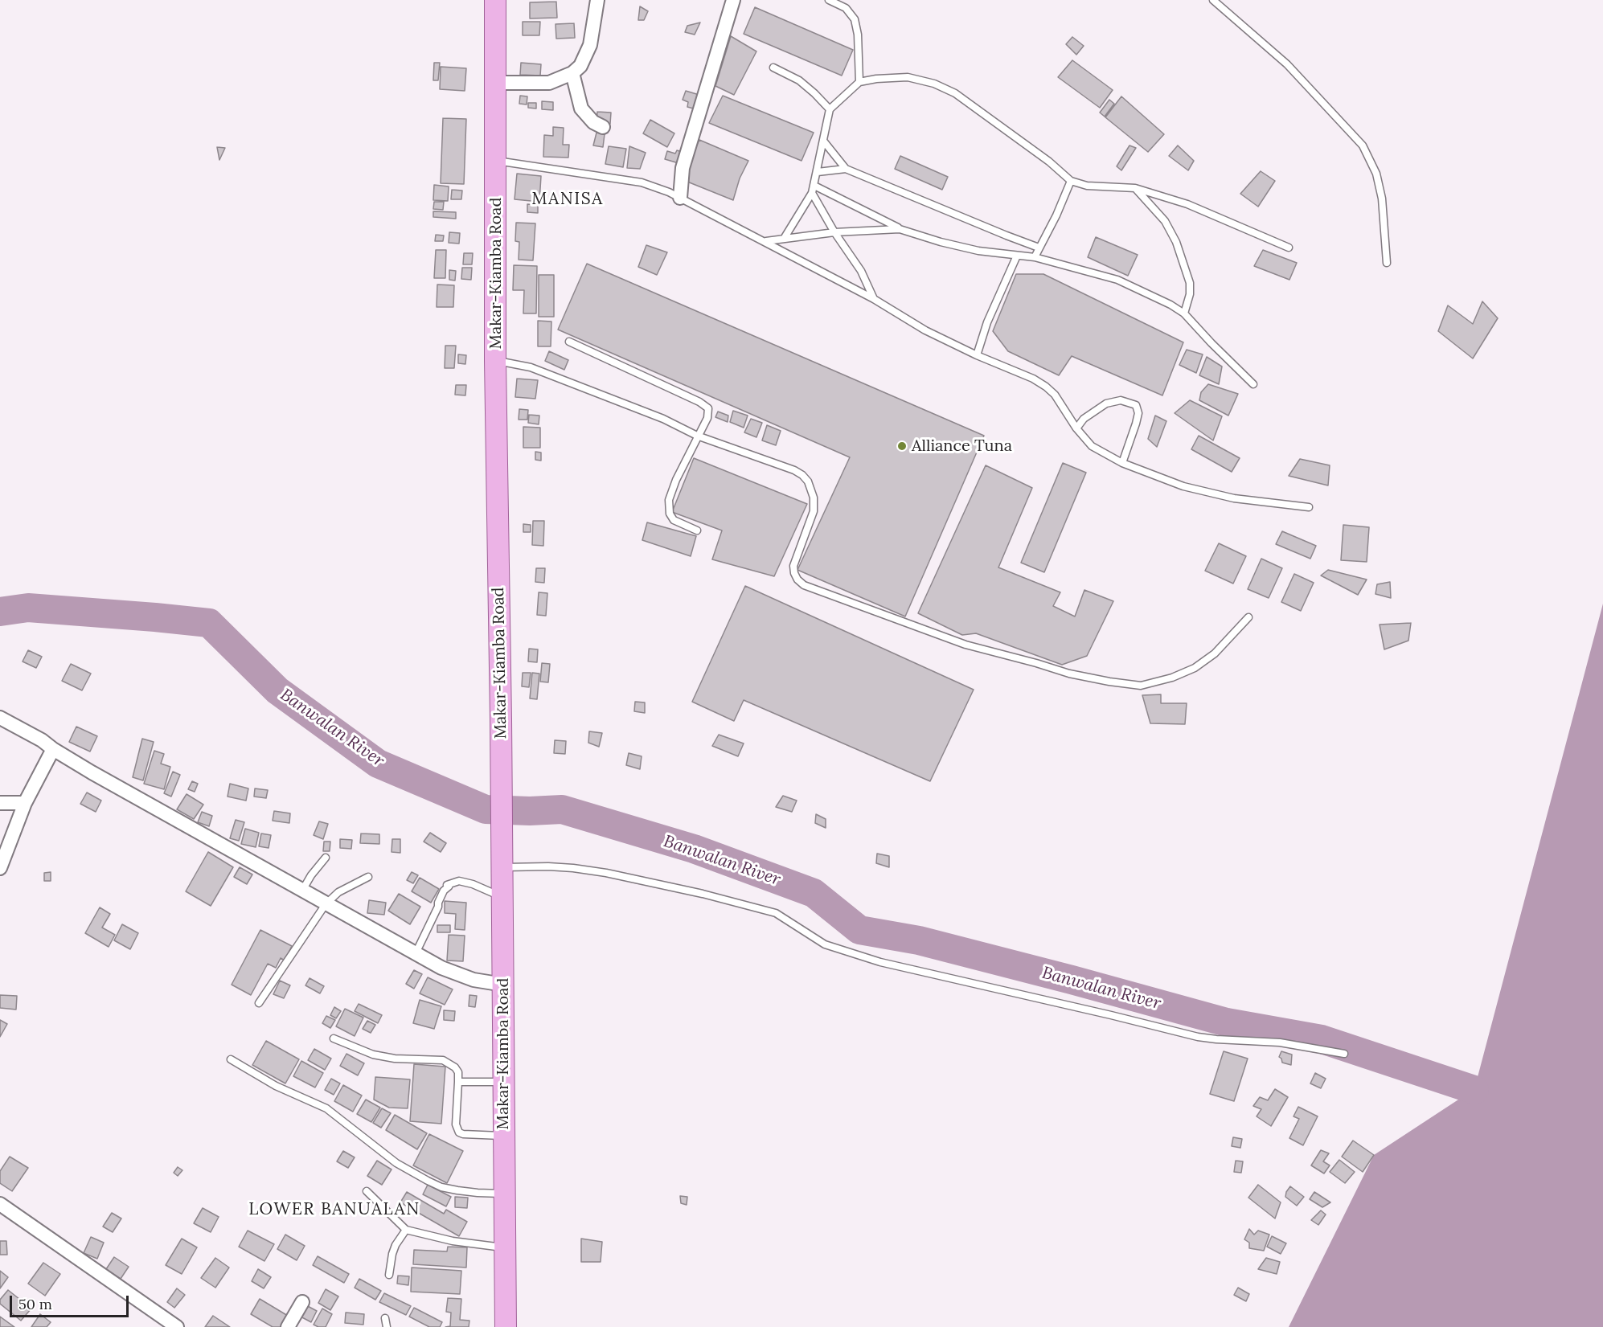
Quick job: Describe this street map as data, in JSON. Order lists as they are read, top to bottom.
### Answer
{
  "streets": {
    "main road": ["Makar-Kiamba Road"]
  },
  "districts": ["MANISA", "LOWER BANUALAN"],
  "water": ["Banwalan River"],
  "places": ["Alliance Tuna"],
  "scale_bar": "50 m"
}
